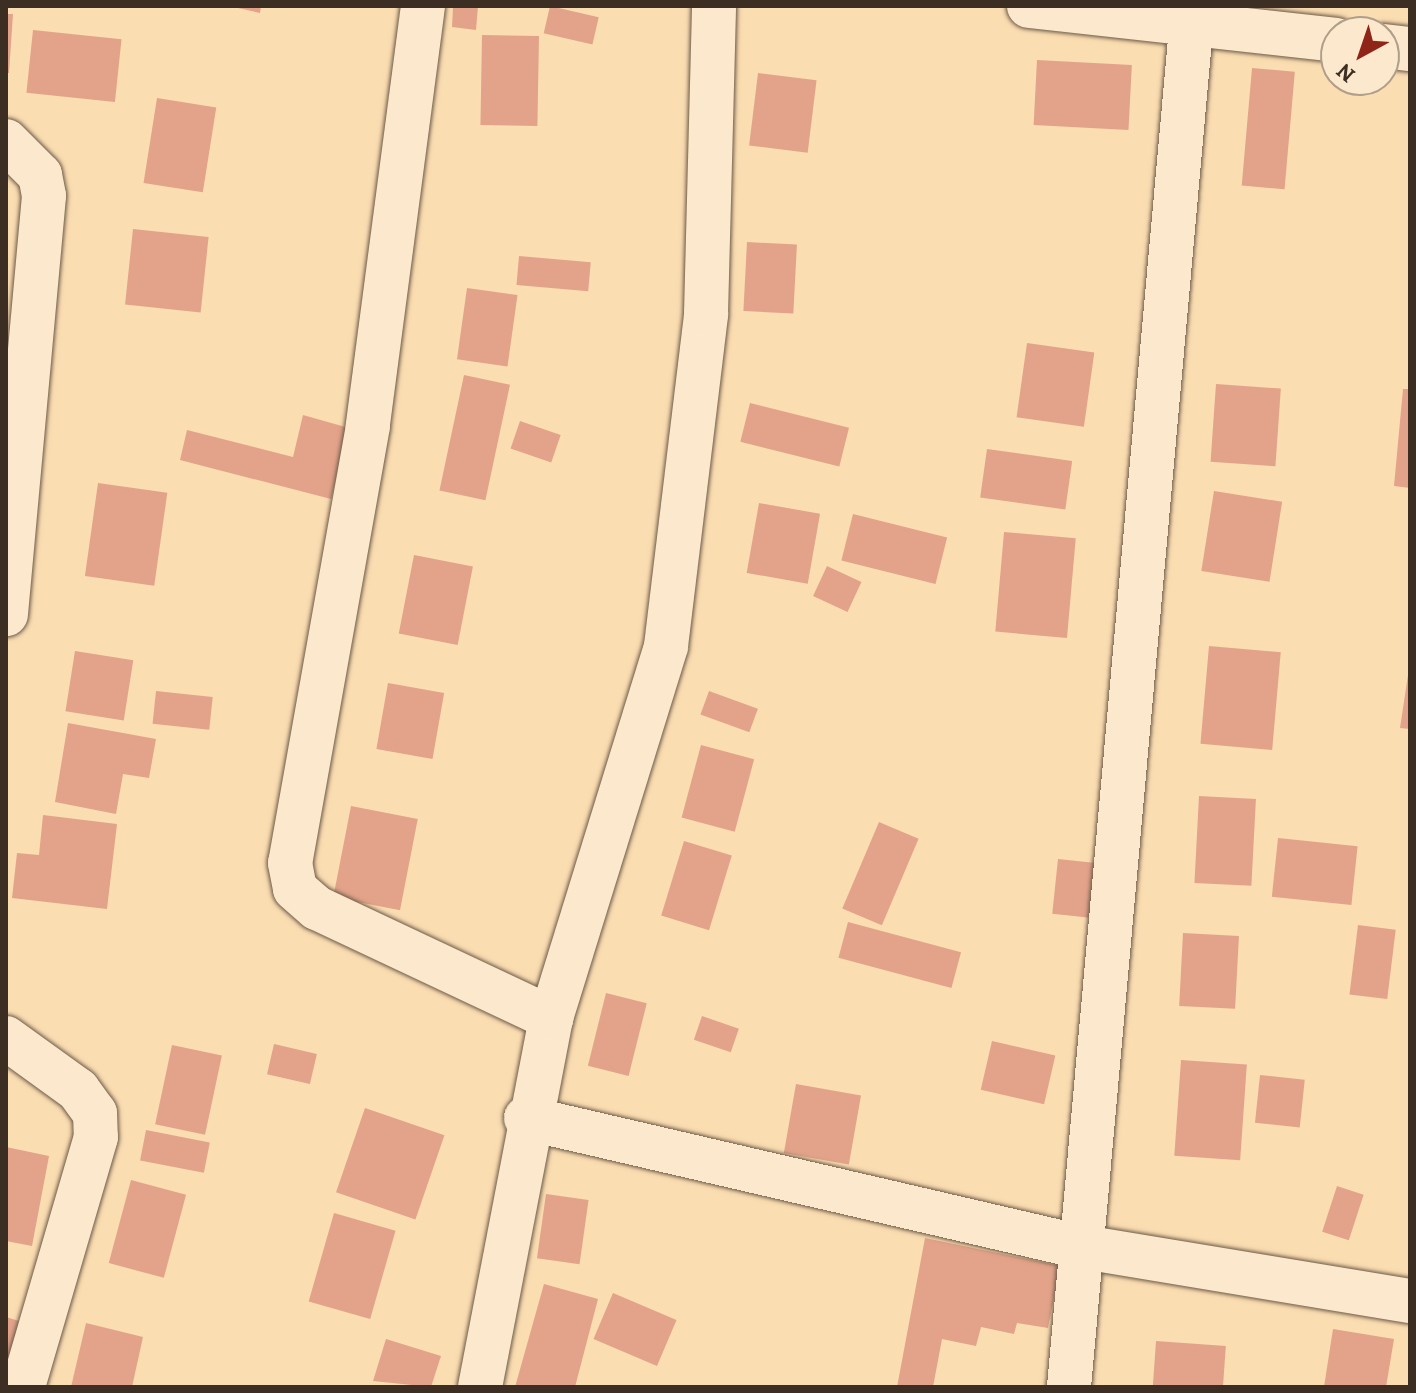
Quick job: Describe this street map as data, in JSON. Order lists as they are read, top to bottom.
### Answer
{
  "north": "bottom left"
}
